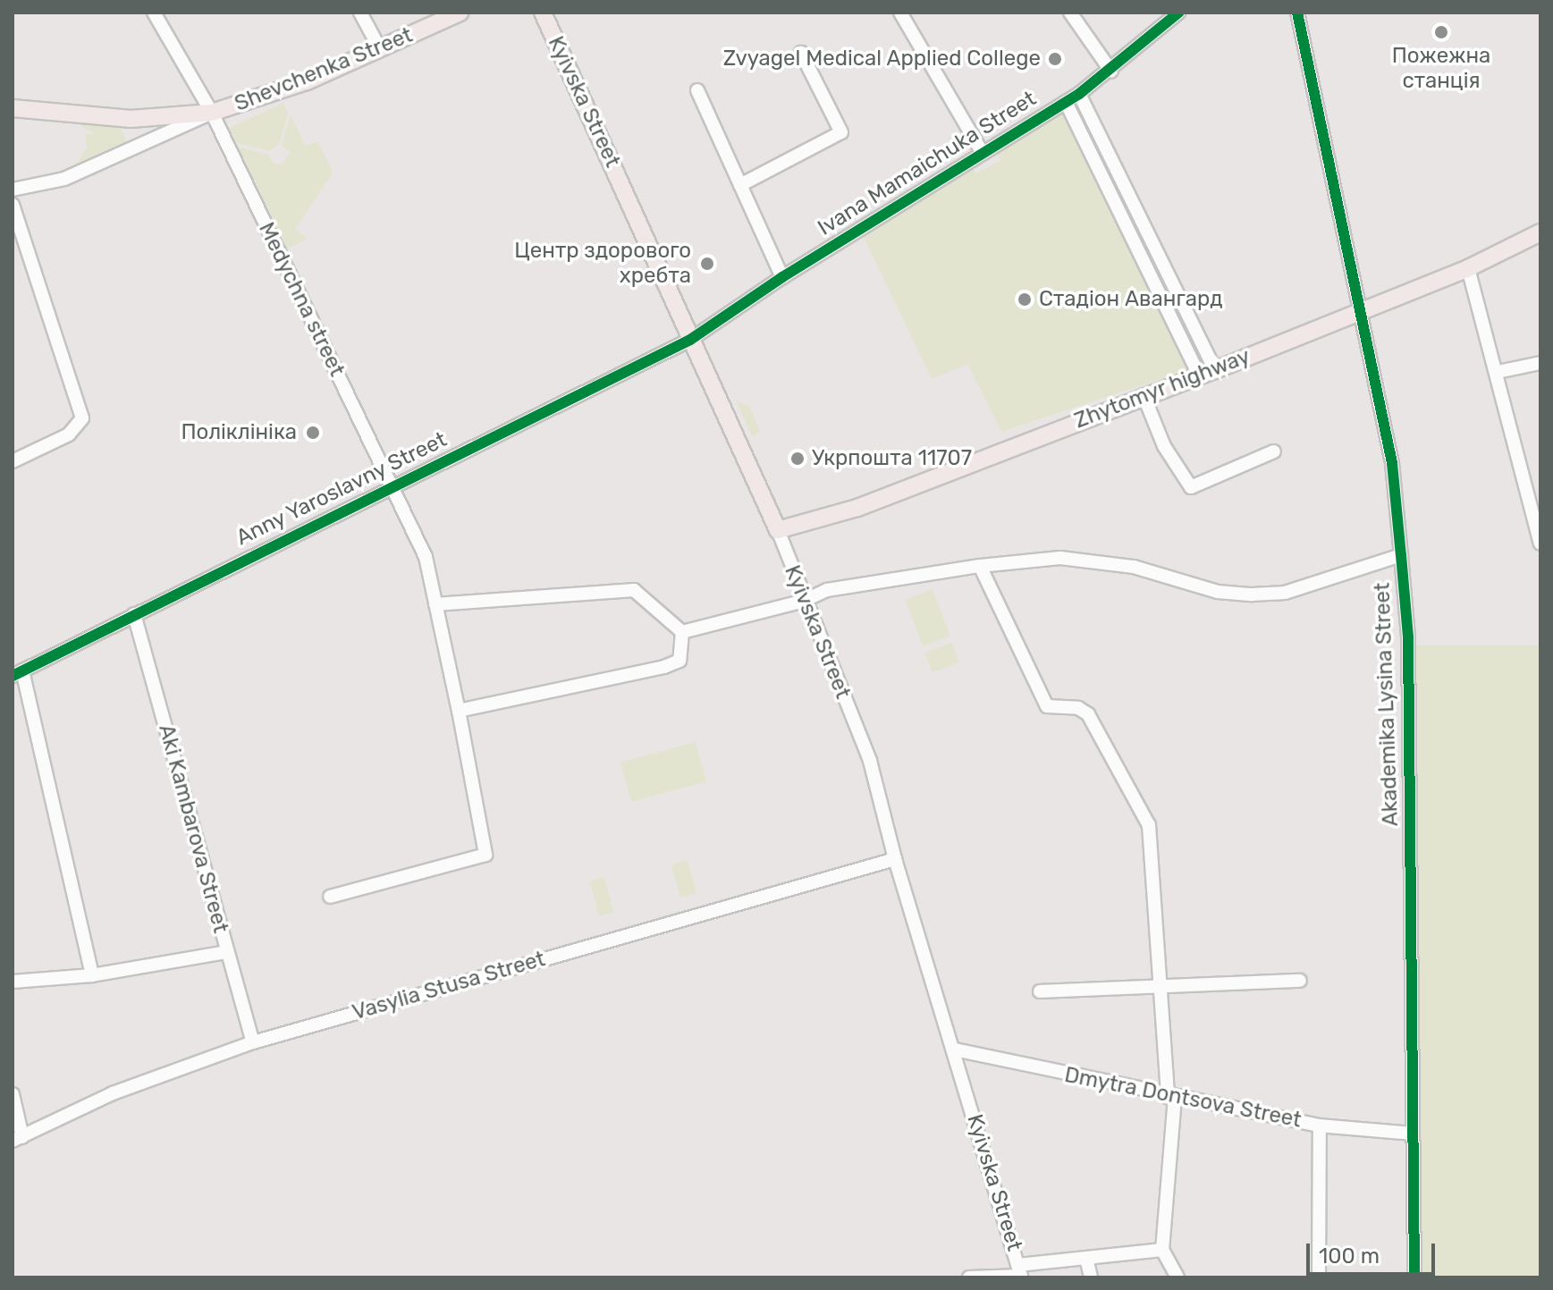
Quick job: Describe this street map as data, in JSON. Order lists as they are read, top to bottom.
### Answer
{
  "streets": {
    "main road": ["Shevchenka Street", "Kyivska Street", "Zhytomyr highway"],
    "street": [
      "Ivana Mamaichuka Street",
      "Medychna street",
      "Anny Yaroslavny Street",
      "Akademika Lysina Street",
      "Aki Kambarova Street",
      "Vasylia Stusa Street",
      "Dmytra Dontsova Street"
    ]
  },
  "crossings": [
    ["Shevchenka Street", "Medychna street"],
    ["Kyivska Street", "Ivana Mamaichuka Street"],
    ["Kyivska Street", "Zhytomyr highway"],
    ["Kyivska Street", "Anny Yaroslavny Street"],
    ["Kyivska Street", "Vasylia Stusa Street"],
    ["Kyivska Street", "Dmytra Dontsova Street"],
    ["Ivana Mamaichuka Street", "Anny Yaroslavny Street"],
    ["Medychna street", "Anny Yaroslavny Street"],
    ["Zhytomyr highway", "Akademika Lysina Street"],
    ["Anny Yaroslavny Street", "Aki Kambarova Street"],
    ["Akademika Lysina Street", "Dmytra Dontsova Street"],
    ["Aki Kambarova Street", "Vasylia Stusa Street"]
  ],
  "places": [
    "Пожежна станція",
    "Zvyagel Medical Applied College",
    "Центр здорового хребта",
    "Стадіон Авангард",
    "Поліклініка",
    "Укрпошта 11707"
  ],
  "scale_bar": "100 m"
}
